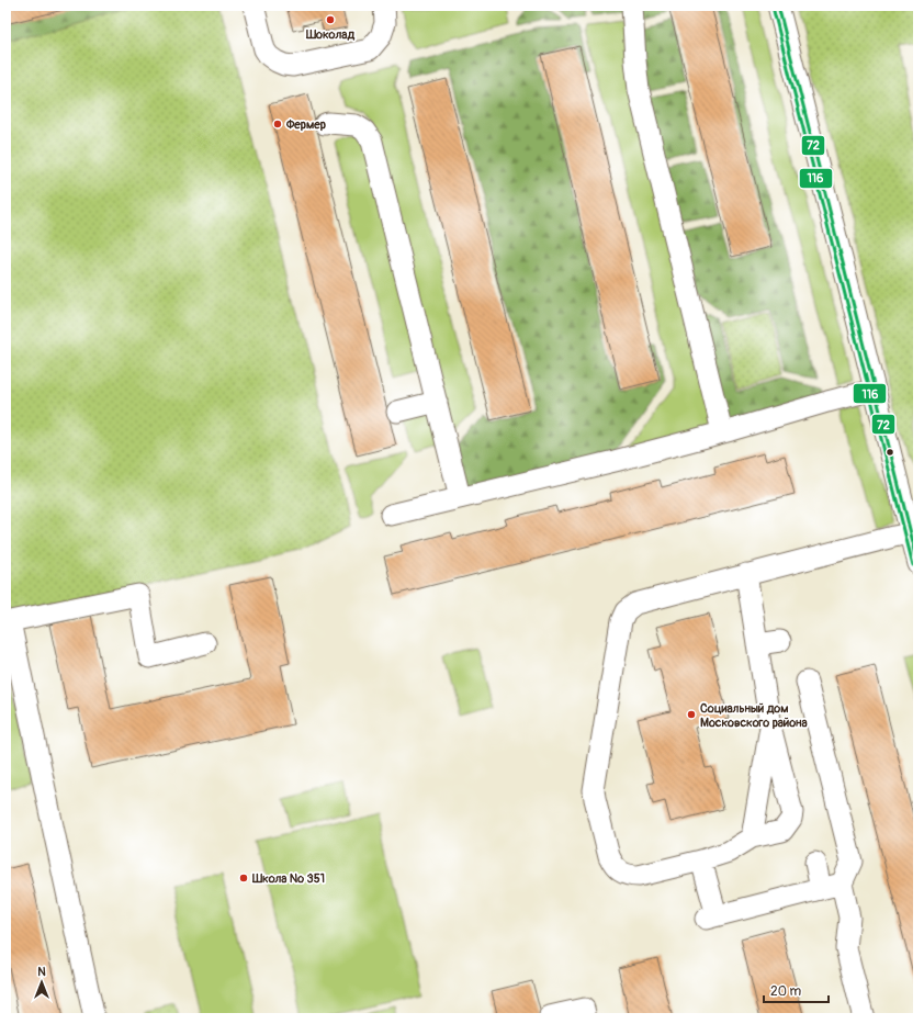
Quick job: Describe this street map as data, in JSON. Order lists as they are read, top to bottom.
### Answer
{
  "places": [
    "Шоколад",
    "Фермер",
    "Социальный дом Московского района",
    "Школа № 351"
  ],
  "lines": ["transit line 72", "transit line 116"],
  "scale_bar": "20 m",
  "north": "top"
}
